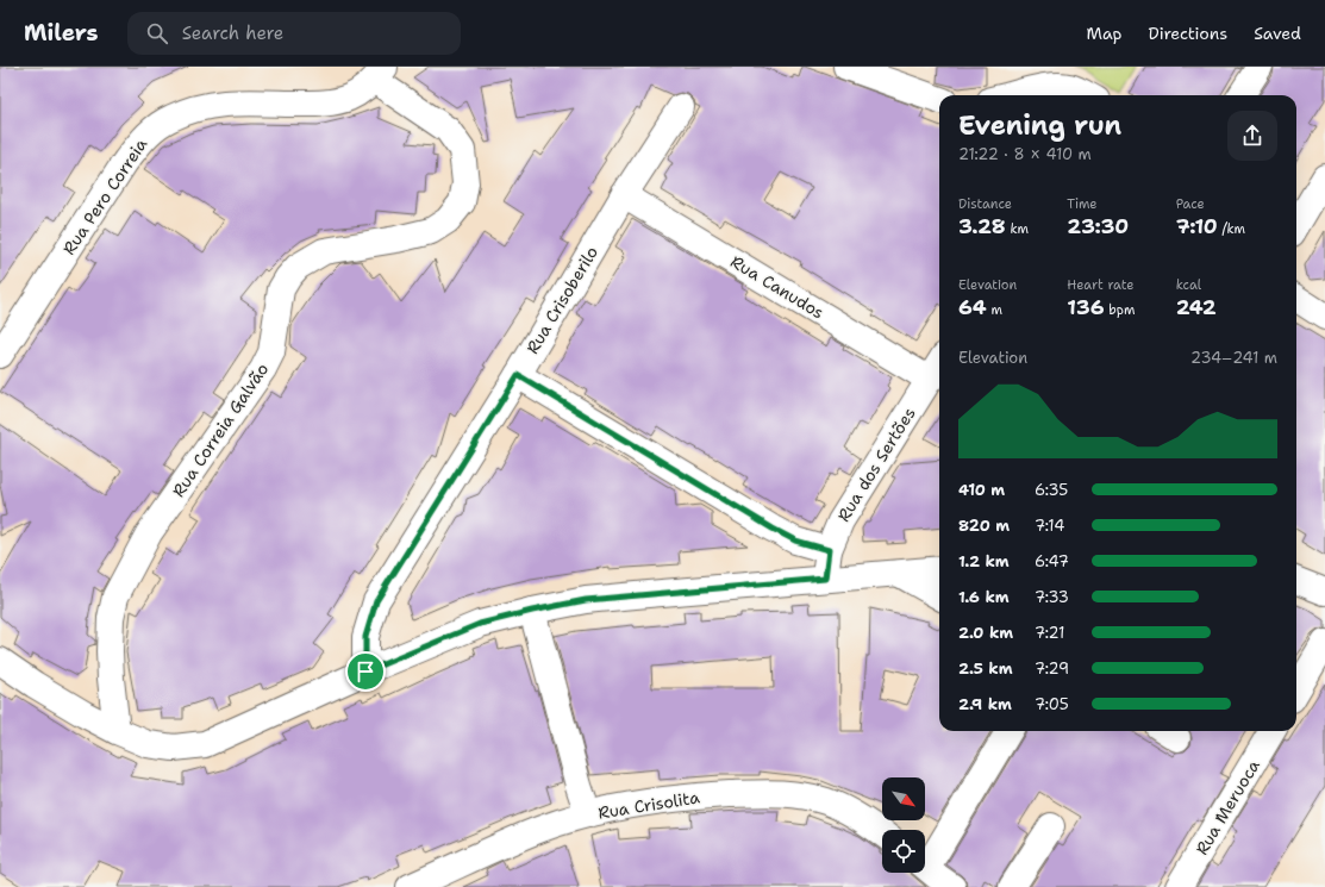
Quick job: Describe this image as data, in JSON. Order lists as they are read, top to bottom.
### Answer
{
  "streets": {
    "street": [
      "Rua Pero Correia",
      "Rua Canudos",
      "Rua Crisoberilo",
      "Rua Correia Galvão",
      "Rua dos Sertões",
      "Rua Crisolita",
      "Rua Meruoca"
    ]
  },
  "crossings": [
    ["Rua Pero Correia", "Rua Correia Galvão"],
    ["Rua Canudos", "Rua Crisoberilo"],
    ["Rua Canudos", "Rua dos Sertões"]
  ],
  "north": "bottom right",
  "page": {
    "header": "Milers",
    "search": "Search here",
    "nav": ["Map", "Directions", "Saved"],
    "heading": ["Evening run", "21:22 · 8 × 410 m"],
    "stats": [
      ["Distance", "3.28 km"],
      ["Time", "23:30"],
      ["Pace", "7:10 /km"],
      ["Elevation", "64 m"],
      ["Heart rate", "136 bpm"],
      ["kcal", "242"]
    ],
    "chart": ["Elevation", "234–241 m"],
    "list": [
      {
        "name": "410 m",
        "note": "6:35"
      },
      {
        "name": "820 m",
        "note": "7:14"
      },
      {
        "name": "1.2 km",
        "note": "6:47"
      },
      {
        "name": "1.6 km",
        "note": "7:33"
      },
      {
        "name": "2.0 km",
        "note": "7:21"
      },
      {
        "name": "2.5 km",
        "note": "7:29"
      },
      {
        "name": "2.9 km",
        "note": "7:05"
      }
    ]
  }
}
